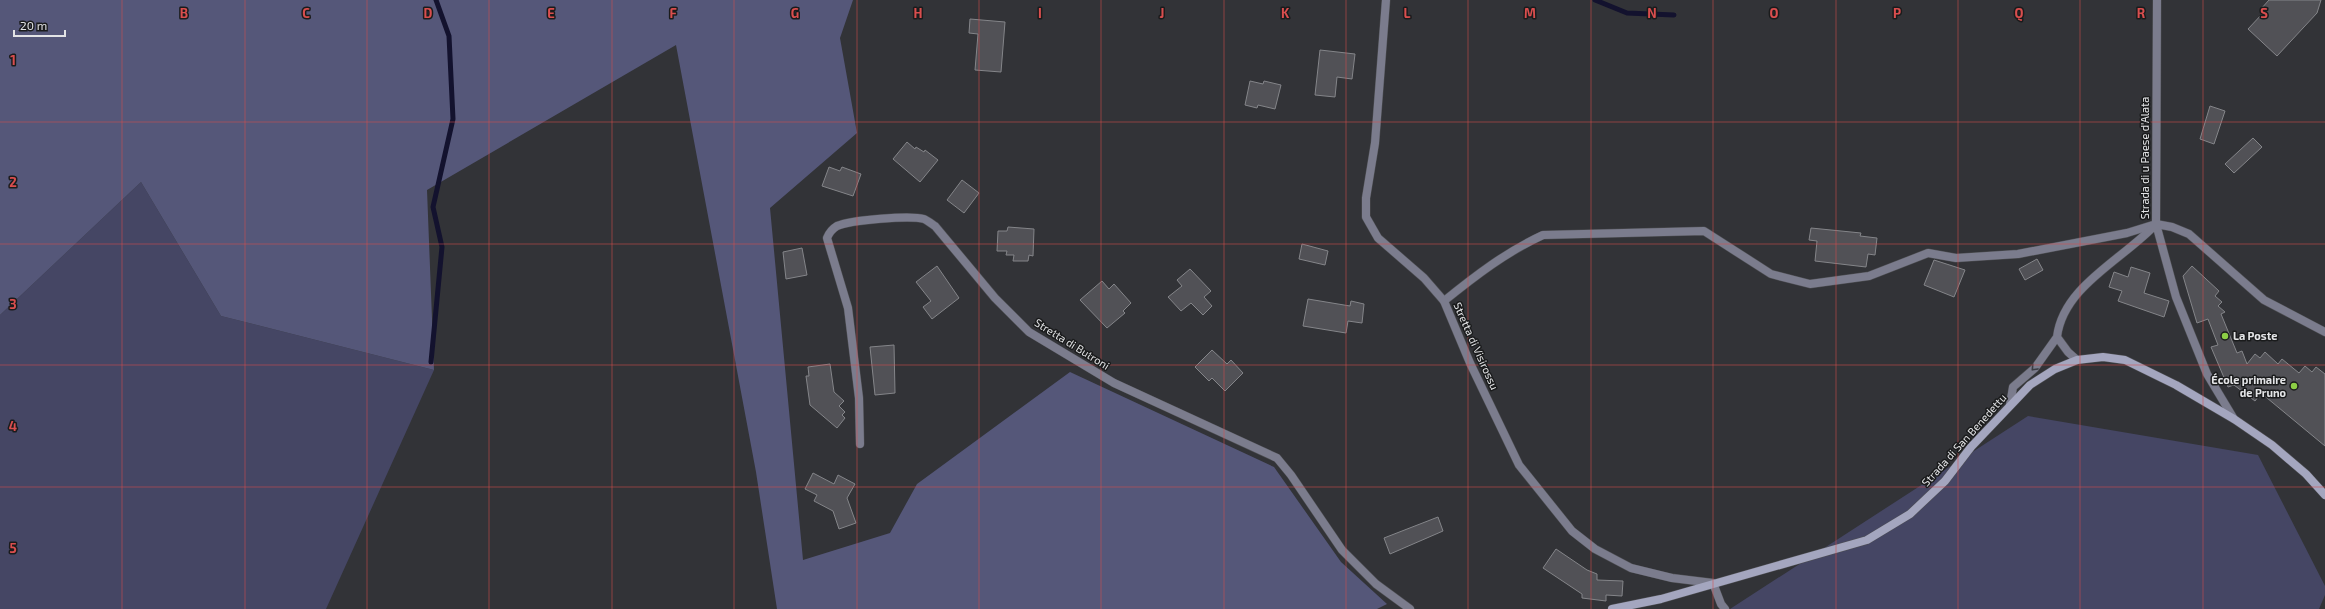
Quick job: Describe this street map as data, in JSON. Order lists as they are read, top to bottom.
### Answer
{
  "streets": {
    "street": [
      "Strada di u Paese d'Alata",
      "Stretta di Butroni",
      "Stretta di Visirossu",
      "Strada di San Benedettu"
    ]
  },
  "crossings": [
    ["Strada di u Paese d'Alata", "Strada di San Benedettu"],
    ["Stretta di Visirossu", "Strada di San Benedettu"]
  ],
  "places": ["La Poste", "École primaire de Pruno"],
  "scale_bar": "20 m",
  "grid": {
    "columns": [
      "B",
      "C",
      "D",
      "E",
      "F",
      "G",
      "H",
      "I",
      "J",
      "K",
      "L",
      "M",
      "N",
      "O",
      "P",
      "Q",
      "R",
      "S"
    ],
    "rows": [
      "1",
      "2",
      "3",
      "4",
      "5"
    ]
  }
}
